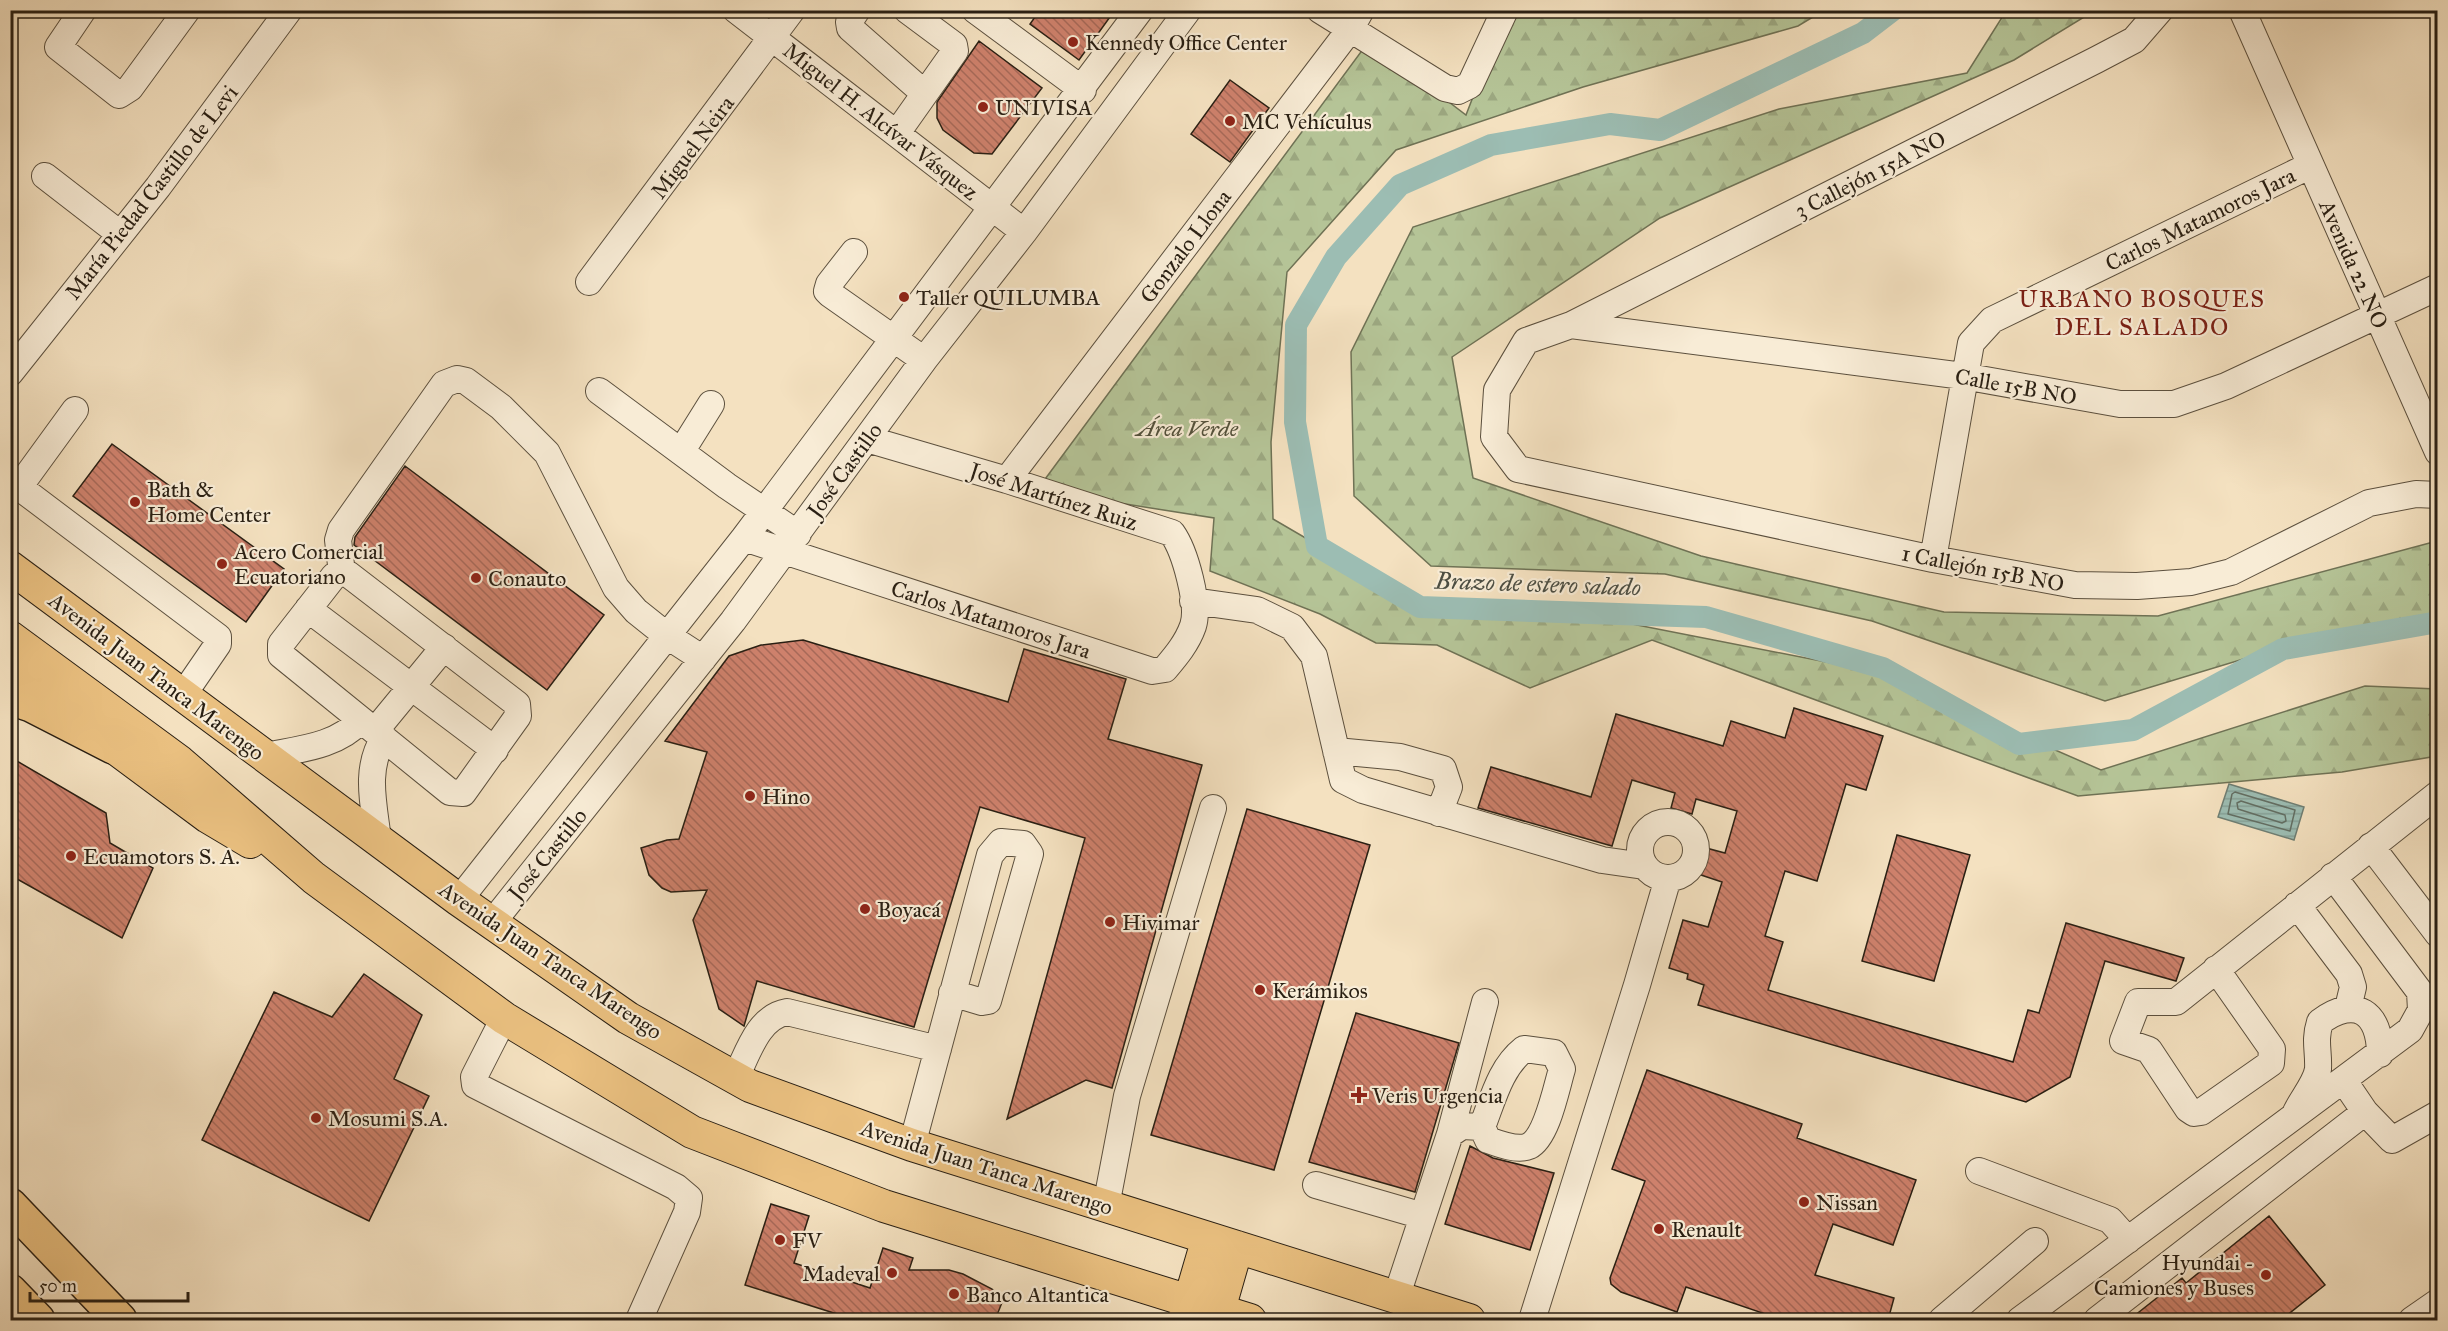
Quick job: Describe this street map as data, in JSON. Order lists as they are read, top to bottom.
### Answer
{
  "streets": {
    "main road": ["Avenida Juan Tanca Marengo"],
    "street": [
      "Miguel H. Alcívar Vásquez",
      "Miguel Neira",
      "3 Callejón 15A NO",
      "María Piedad Castillo de Levi",
      "Carlos Matamoros Jara",
      "Gonzalo Llona",
      "Avenida 22 NO",
      "Calle 15B NO",
      "José Castillo",
      "José Martínez Ruiz",
      "1 Callejón 15B NO"
    ]
  },
  "crossings": [
    ["Miguel H. Alcívar Vásquez", "Miguel Neira"],
    ["Miguel H. Alcívar Vásquez", "José Castillo"],
    ["3 Callejón 15A NO", "Calle 15B NO"],
    ["3 Callejón 15A NO", "1 Callejón 15B NO"],
    ["Carlos Matamoros Jara", "Avenida 22 NO"],
    ["Carlos Matamoros Jara", "Calle 15B NO"],
    ["Carlos Matamoros Jara", "José Castillo"],
    ["Carlos Matamoros Jara", "José Martínez Ruiz"],
    ["Carlos Matamoros Jara", "1 Callejón 15B NO"],
    ["Gonzalo Llona", "José Martínez Ruiz"],
    ["Avenida 22 NO", "Calle 15B NO"],
    ["José Castillo", "José Martínez Ruiz"],
    ["José Castillo", "Avenida Juan Tanca Marengo"]
  ],
  "districts": ["URBANO BOSQUES DEL SALADO"],
  "water": ["Brazo de estero salado"],
  "parks": ["Área Verde"],
  "places": {
    "other": [
      "Kennedy Office Center",
      "UNIVISA",
      "MC Vehículus",
      "Taller QUILUMBA",
      "Bath & Home Center",
      "Acero Comercial Ecuatoriano",
      "Conauto",
      "Hino",
      "Ecuamotors S. A.",
      "Boyacá",
      "Hivimar",
      "Kerámikos",
      "Mosumi S.A.",
      "Nissan",
      "Renault",
      "FV",
      "Madeval",
      "Hyundai - Camiones y Buses",
      "Banco Altantica"
    ],
    "health": ["Veris Urgencia"]
  },
  "scale_bar": "50 m"
}
